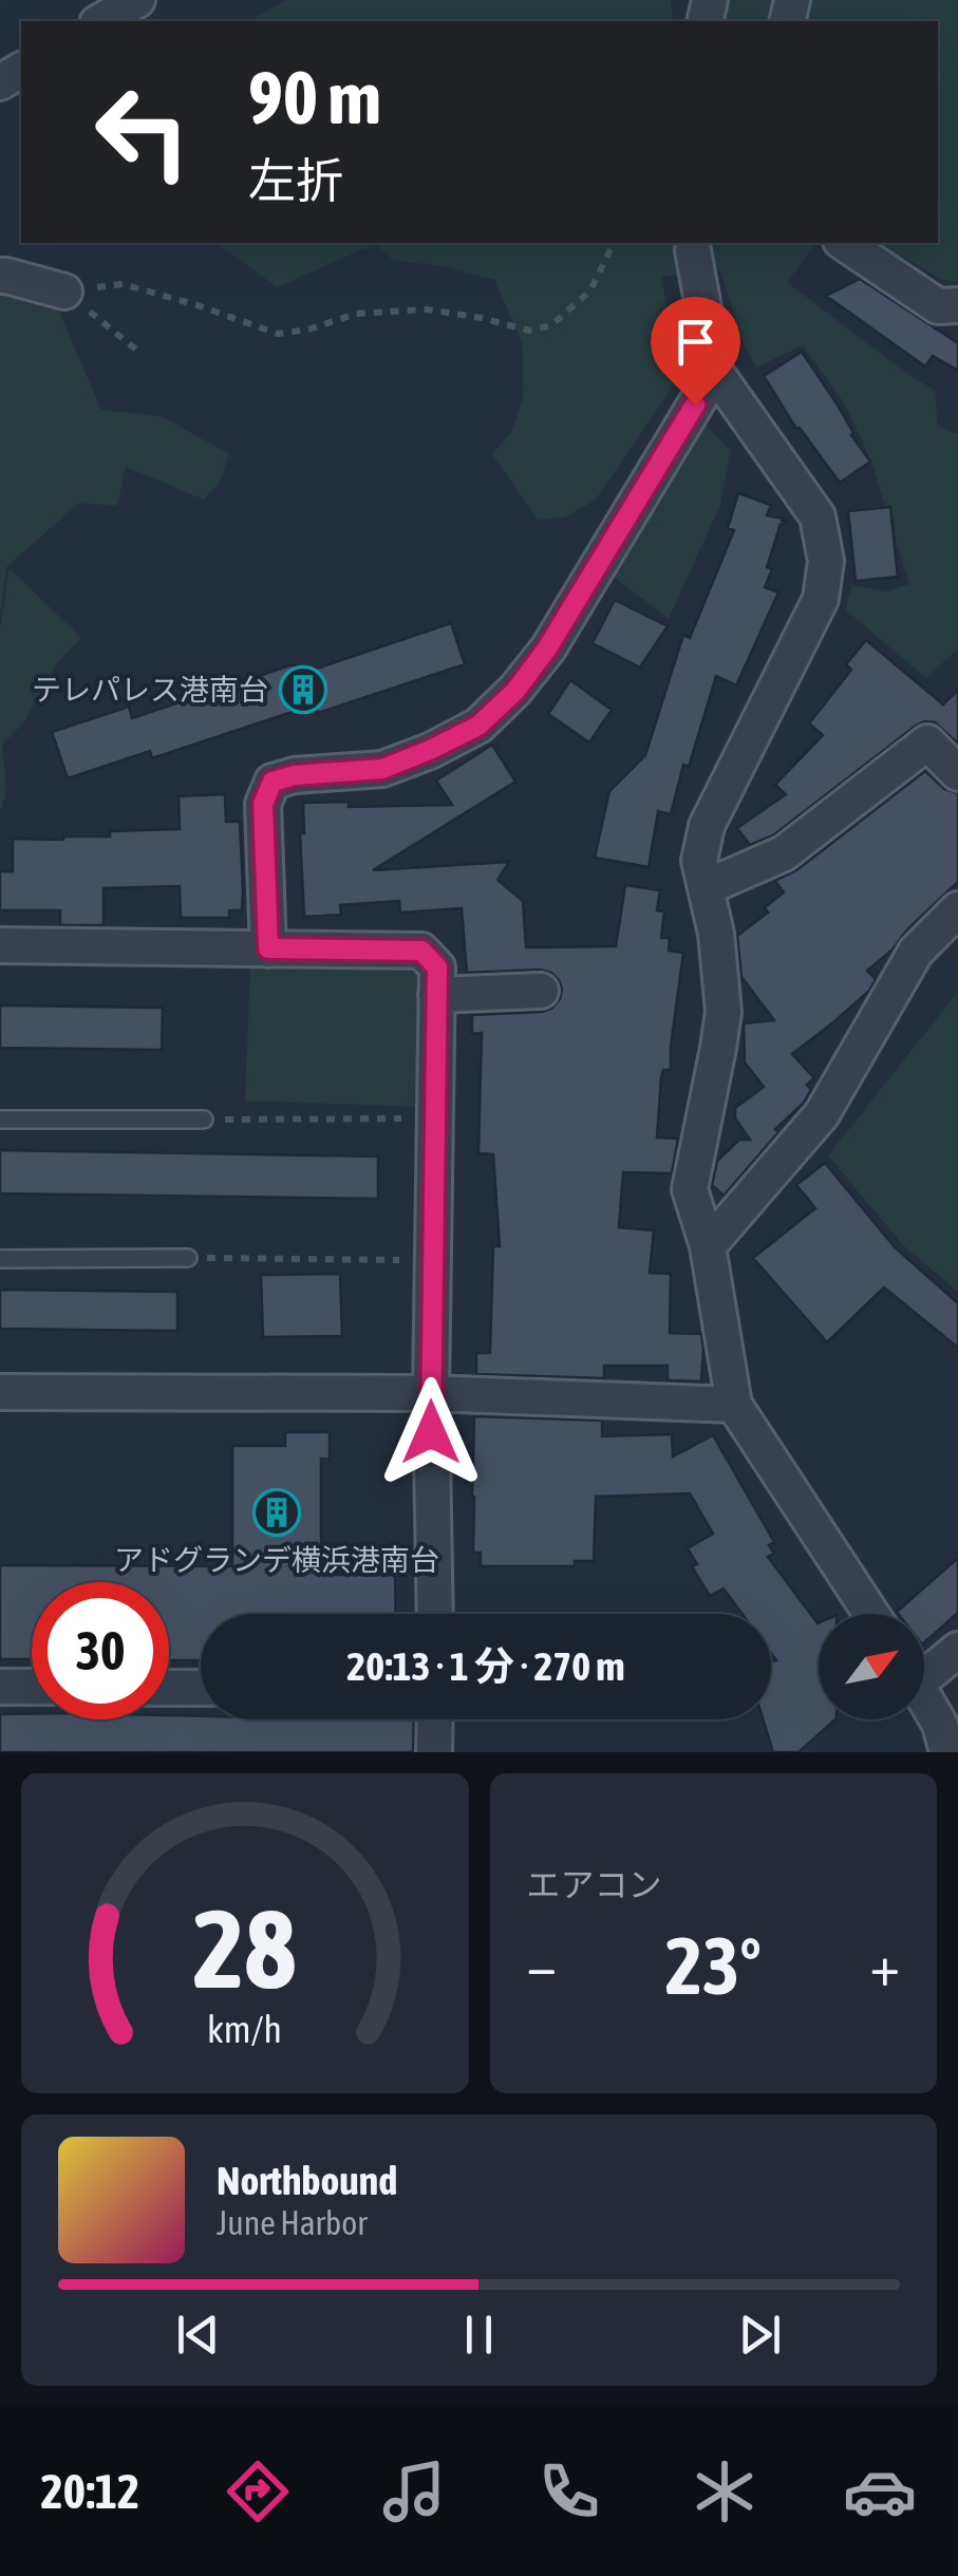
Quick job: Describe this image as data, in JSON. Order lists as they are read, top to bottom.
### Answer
{
  "places": {
    "building": ["テレパレス港南台", "アドグランデ横浜港南台"]
  },
  "north": "top right",
  "page": {
    "turn": ["90 m", "左折"],
    "limit": "30",
    "trip": "20:13 · 1 分 · 270 m",
    "tile": "エアコン",
    "heat": ["−", "23°", "+"],
    "song": ["Northbound", "June Harbor"],
    "tabs": "20:12",
    "gauge": ["28", "km/h"]
  }
}
